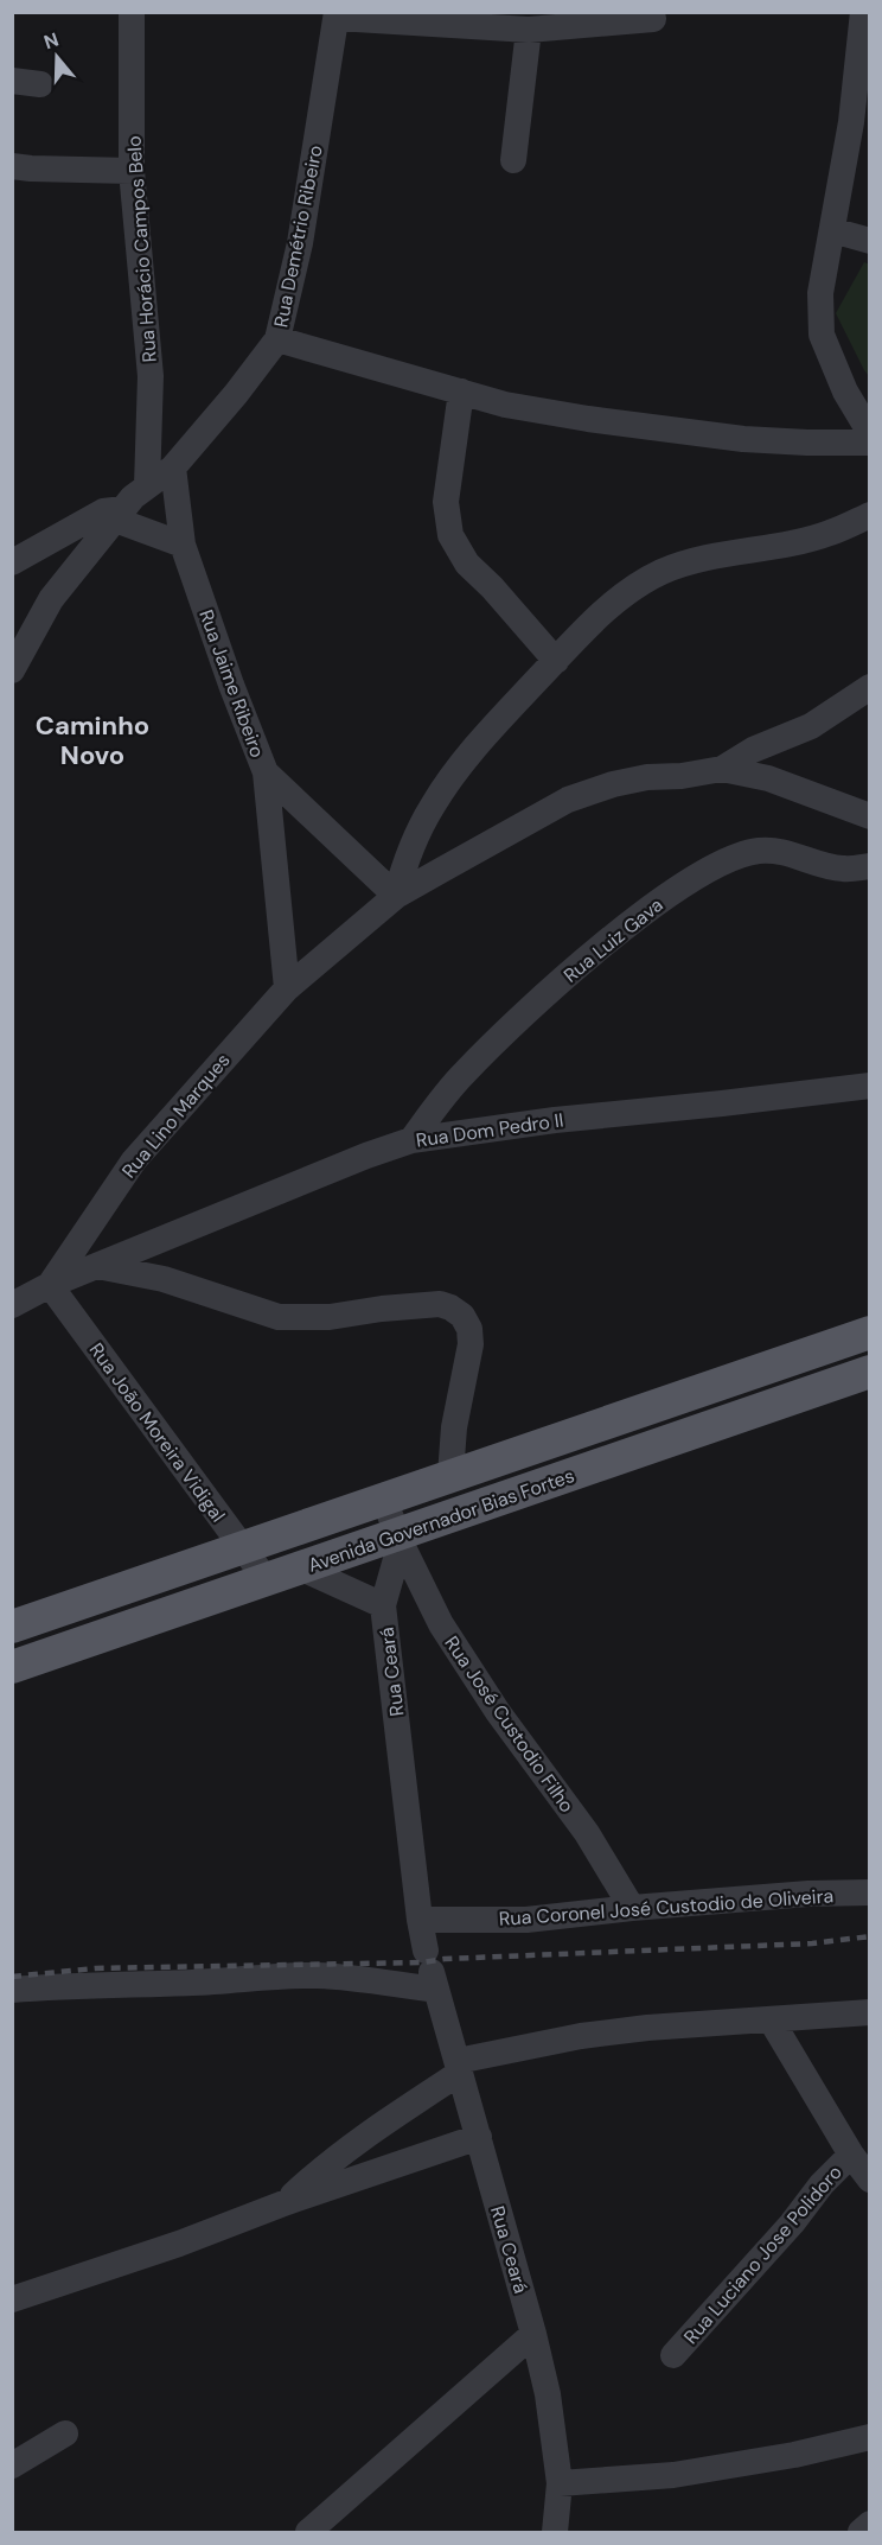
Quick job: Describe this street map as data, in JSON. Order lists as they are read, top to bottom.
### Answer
{
  "streets": {
    "main road": ["Avenida Governador Bias Fortes"],
    "street": [
      "Rua Demétrio Ribeiro",
      "Rua Horácio Campos Belo",
      "Rua Jaime Ribeiro",
      "Rua Luiz Gava",
      "Rua Lino Marques",
      "Rua Dom Pedro II",
      "Rua João Moreira Vidigal",
      "Rua Ceará",
      "Rua José Custodio Filho",
      "Rua Coronel José Custodio de Oliveira",
      "Rua Luciano Jose Polidoro"
    ]
  },
  "crossings": [
    ["Rua Demétrio Ribeiro", "Rua Horácio Campos Belo"],
    ["Rua Demétrio Ribeiro", "Rua Jaime Ribeiro"],
    ["Rua Jaime Ribeiro", "Rua Lino Marques"],
    ["Rua Luiz Gava", "Rua Dom Pedro II"],
    ["Rua Lino Marques", "Rua Dom Pedro II"],
    ["Rua Lino Marques", "Rua João Moreira Vidigal"],
    ["Rua Dom Pedro II", "Rua João Moreira Vidigal"],
    ["Rua João Moreira Vidigal", "Avenida Governador Bias Fortes"],
    ["Avenida Governador Bias Fortes", "Rua Ceará"],
    ["Avenida Governador Bias Fortes", "Rua José Custodio Filho"],
    ["Rua Ceará", "Rua José Custodio Filho"],
    ["Rua Ceará", "Rua Coronel José Custodio de Oliveira"],
    ["Rua José Custodio Filho", "Rua Coronel José Custodio de Oliveira"]
  ],
  "districts": ["Caminho Novo"],
  "north": "top"
}
